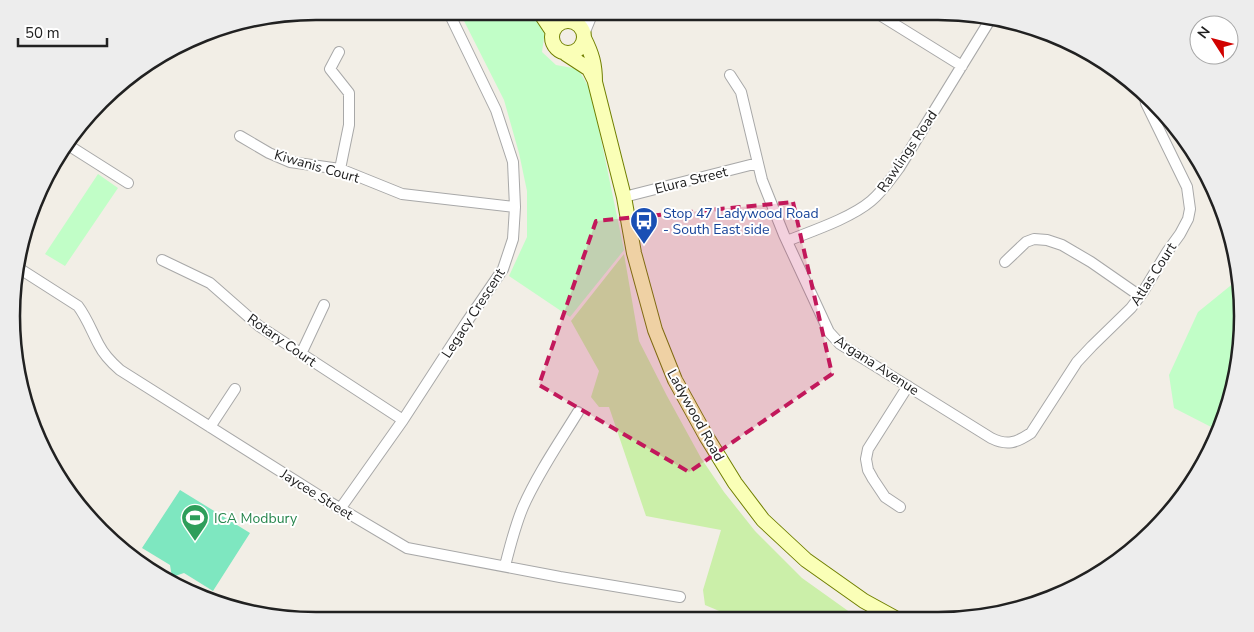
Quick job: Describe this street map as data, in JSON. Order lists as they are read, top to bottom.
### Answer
{
  "streets": {
    "street": [
      "Rawlings Road",
      "Kiwanis Court",
      "Elura Street",
      "Atlas Court",
      "Legacy Crescent",
      "Rotary Court",
      "Argana Avenue",
      "Ladywood Road",
      "Jaycee Street"
    ]
  },
  "crossings": [
    ["Rawlings Road", "Argana Avenue"],
    ["Kiwanis Court", "Legacy Crescent"],
    ["Elura Street", "Argana Avenue"],
    ["Elura Street", "Ladywood Road"],
    ["Atlas Court", "Argana Avenue"],
    ["Legacy Crescent", "Rotary Court"],
    ["Legacy Crescent", "Jaycee Street"]
  ],
  "places": {
    "bus stop": ["Stop 47 Ladywood Road - South East side"],
    "sports": ["ICA Modbury"]
  },
  "scale_bar": "50 m",
  "north": "top left"
}
